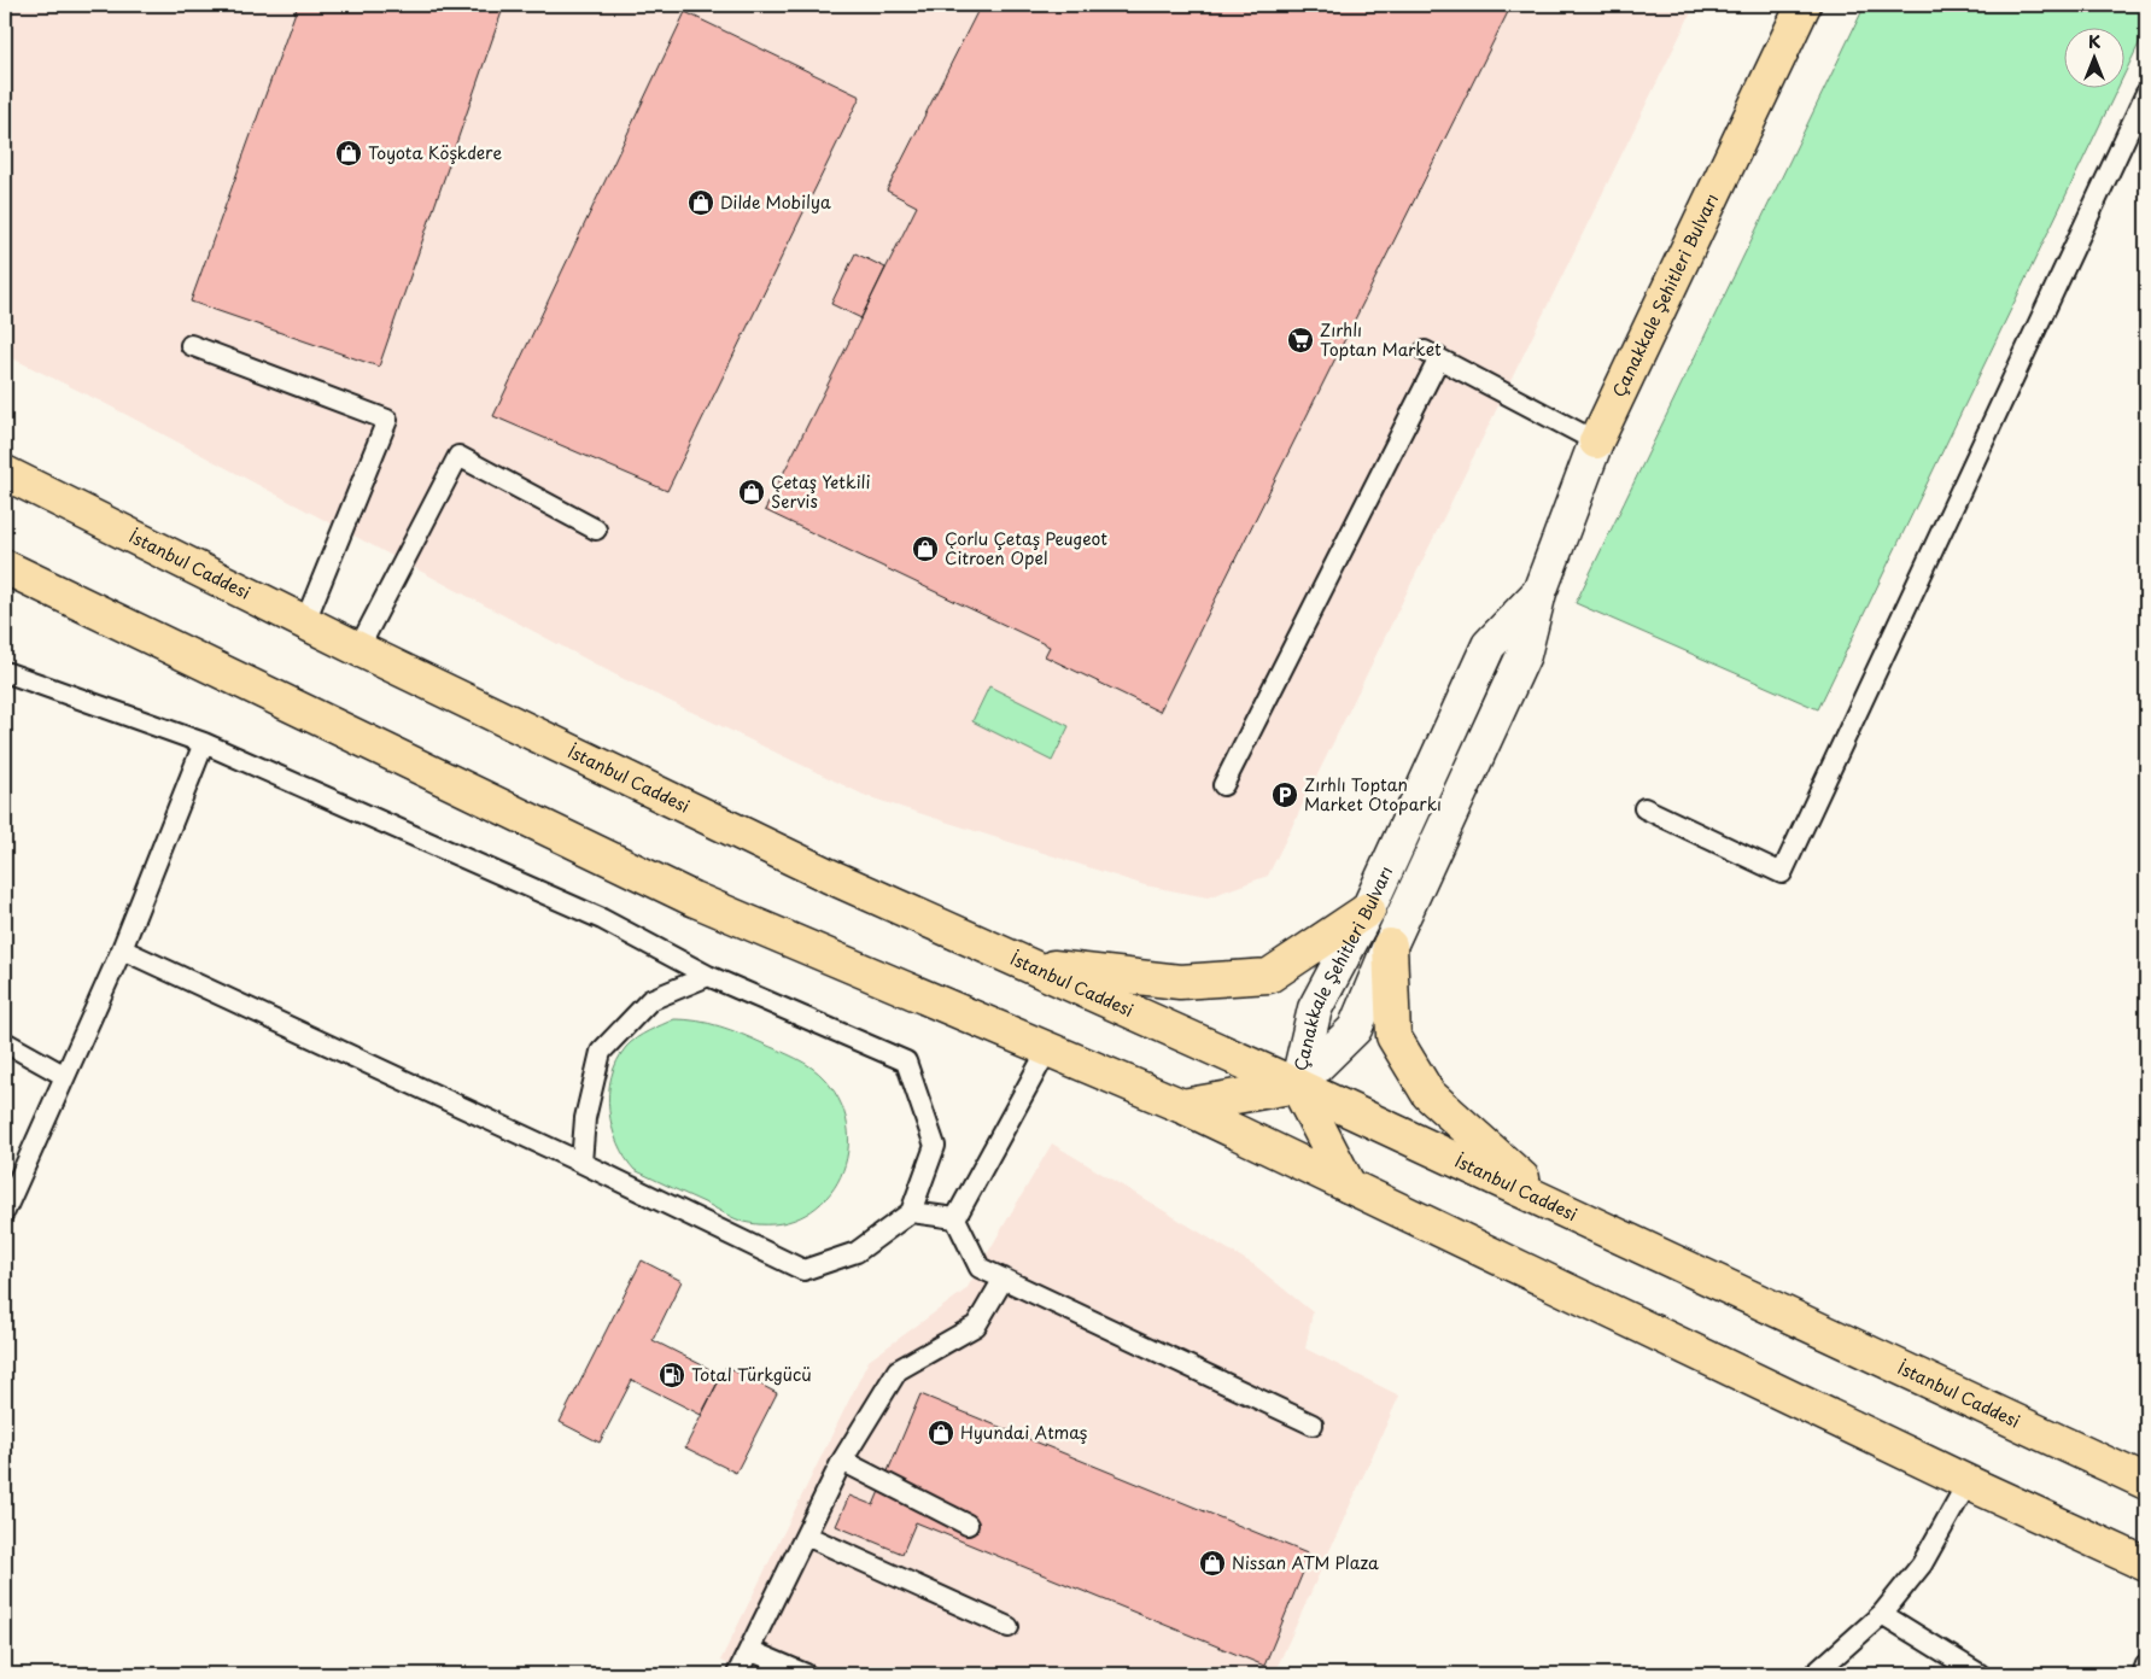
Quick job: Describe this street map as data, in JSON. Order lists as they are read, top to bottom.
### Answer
{
  "streets": {
    "main road": ["Çanakkale Şehitleri Bulvarı", "İstanbul Caddesi"]
  },
  "crossings": [
    ["Çanakkale Şehitleri Bulvarı", "İstanbul Caddesi"]
  ],
  "places": {
    "shop": [
      "Toyota Köşkdere",
      "Dilde Mobilya",
      "Çetaş Yetkili Servis",
      "Çorlu Çetaş Peugeot Citroen Opel",
      "Hyundai Atmaş",
      "Nissan ATM Plaza"
    ],
    "supermarket": ["Zırhlı Toptan Market"],
    "parking": ["Zırhlı Toptan Market Otoparkı"],
    "fuel station": ["Total Türkgücü"]
  },
  "north": "top"
}
